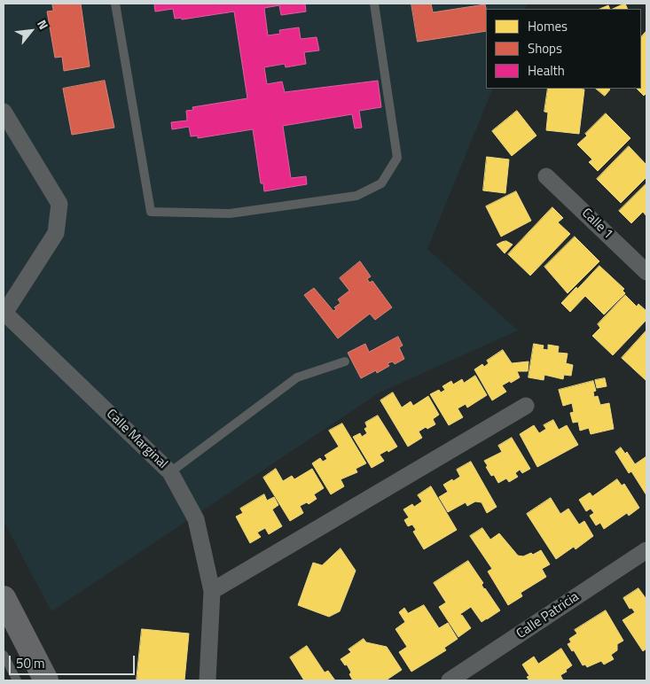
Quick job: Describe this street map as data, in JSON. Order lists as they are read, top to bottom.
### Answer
{
  "streets": {
    "street": ["Calle 1", "Calle Marginal", "Calle Patricia"]
  },
  "legend": ["Homes", "Shops", "Health"],
  "scale_bar": "50 m",
  "north": "top right"
}
